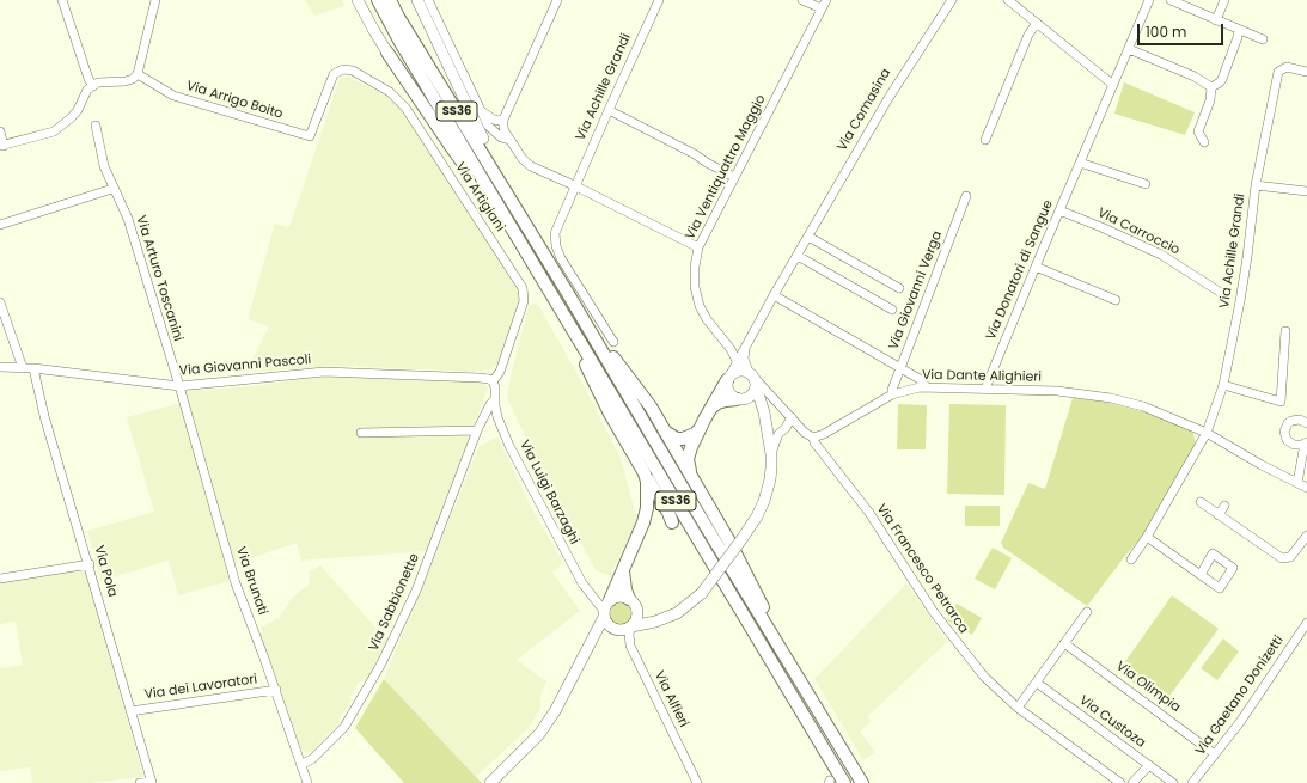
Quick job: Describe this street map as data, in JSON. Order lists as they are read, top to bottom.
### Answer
{
  "streets": {
    "highway": ["SS36"],
    "street": [
      "Via Achille Grandi",
      "Via Arrigo Boito",
      "Via Comasina",
      "Via Ventiquattro Maggio",
      "Via Artigiani",
      "Via Carroccio",
      "Via Donatori di Sangue",
      "Via Arturo Toscanini",
      "Via Giovanni Verga",
      "Via Giovanni Pascoli",
      "Via Dante Alighieri",
      "Via Luigi Barzaghi",
      "Via Francesco Petrarca",
      "Via Pola",
      "Via Brunati",
      "Via Sabbionette",
      "Via dei Lavoratori",
      "Via Olimpia",
      "Via Gaetano Donizetti",
      "Via Alfieri",
      "Via Custoza"
    ]
  },
  "crossings": [
    ["Via Achille Grandi", "Via Dante Alighieri"],
    ["Via Arrigo Boito", "Via Artigiani"],
    ["Via Comasina", "Via Ventiquattro Maggio"],
    ["Via Artigiani", "Via Giovanni Pascoli"],
    ["Via Carroccio", "Via Donatori di Sangue"],
    ["Via Donatori di Sangue", "Via Dante Alighieri"],
    ["Via Arturo Toscanini", "Via Giovanni Pascoli"],
    ["Via Arturo Toscanini", "Via Brunati"],
    ["Via Giovanni Verga", "Via Dante Alighieri"],
    ["Via Giovanni Pascoli", "Via Pola"],
    ["Via Giovanni Pascoli", "Via Brunati"],
    ["Via Dante Alighieri", "Via Francesco Petrarca"],
    ["Via Luigi Barzaghi", "Via Sabbionette"],
    ["Via Luigi Barzaghi", "Via Alfieri"],
    ["Via Pola", "Via dei Lavoratori"],
    ["Via Brunati", "Via Sabbionette"],
    ["Via Brunati", "Via dei Lavoratori"],
    ["Via Olimpia", "Via Gaetano Donizetti"]
  ],
  "scale_bar": "100 m"
}
